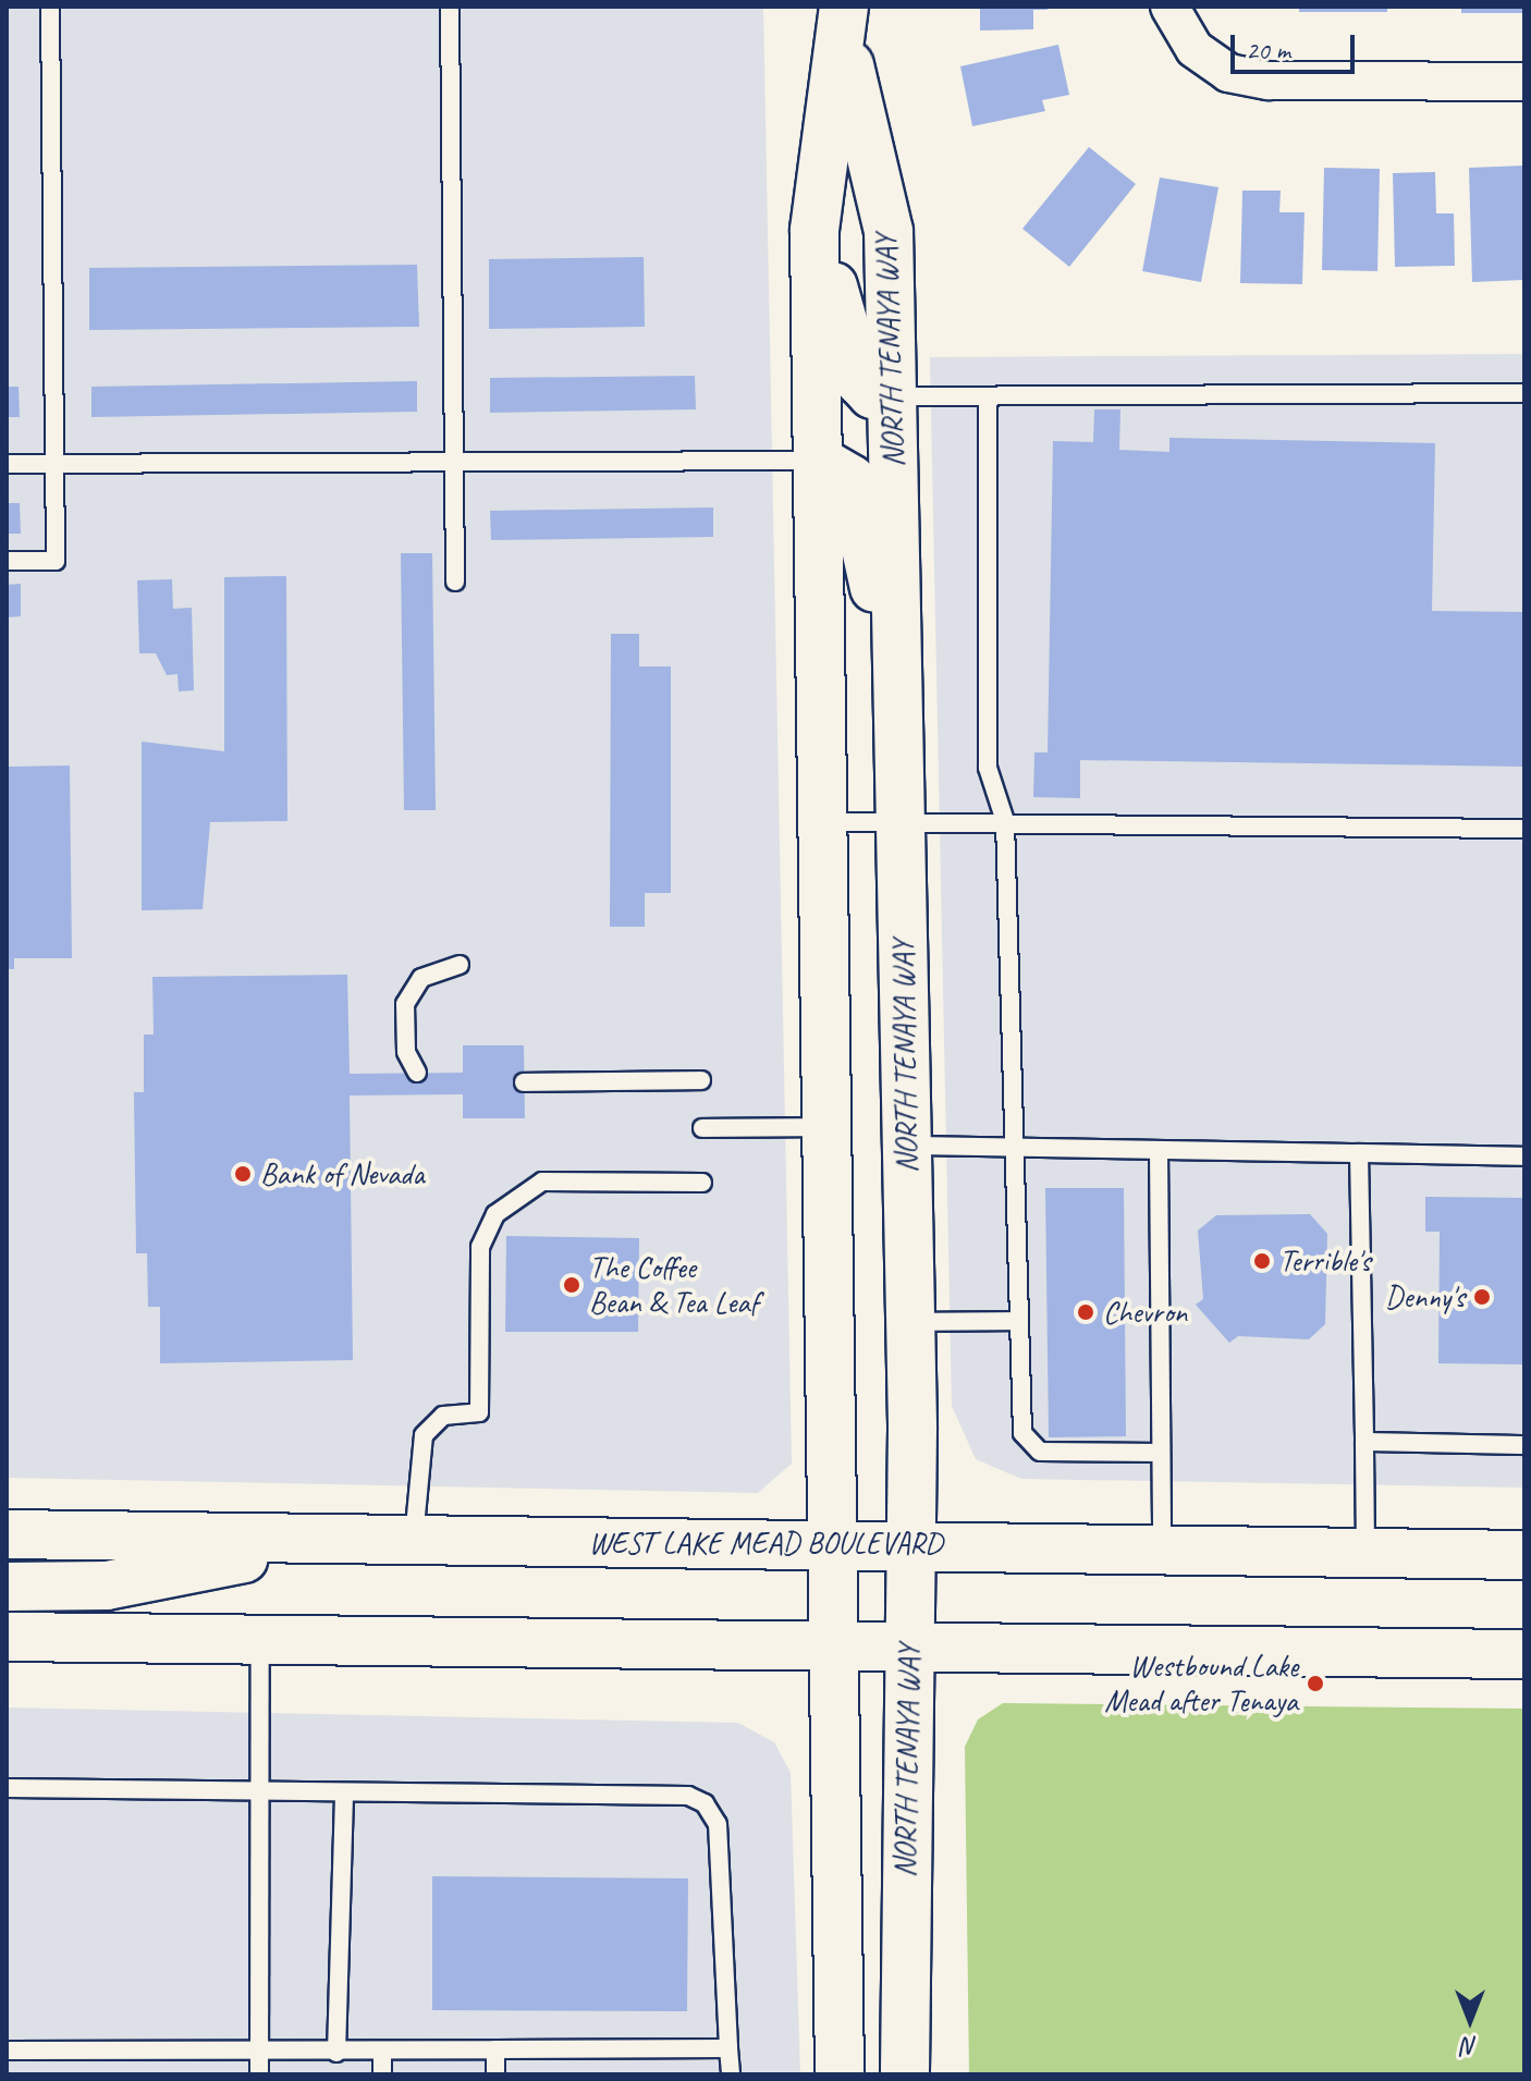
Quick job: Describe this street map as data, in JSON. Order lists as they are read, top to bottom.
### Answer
{
  "streets": {
    "main road": ["NORTH TENAYA WAY", "WEST LAKE MEAD BOULEVARD"]
  },
  "crossings": [
    ["NORTH TENAYA WAY", "WEST LAKE MEAD BOULEVARD"]
  ],
  "places": [
    "Bank of Nevada",
    "Terrible's",
    "The Coffee Bean & Tea Leaf",
    "Denny's",
    "Chevron",
    "Westbound Lake Mead after Tenaya"
  ],
  "scale_bar": "20 m",
  "north": "bottom"
}
